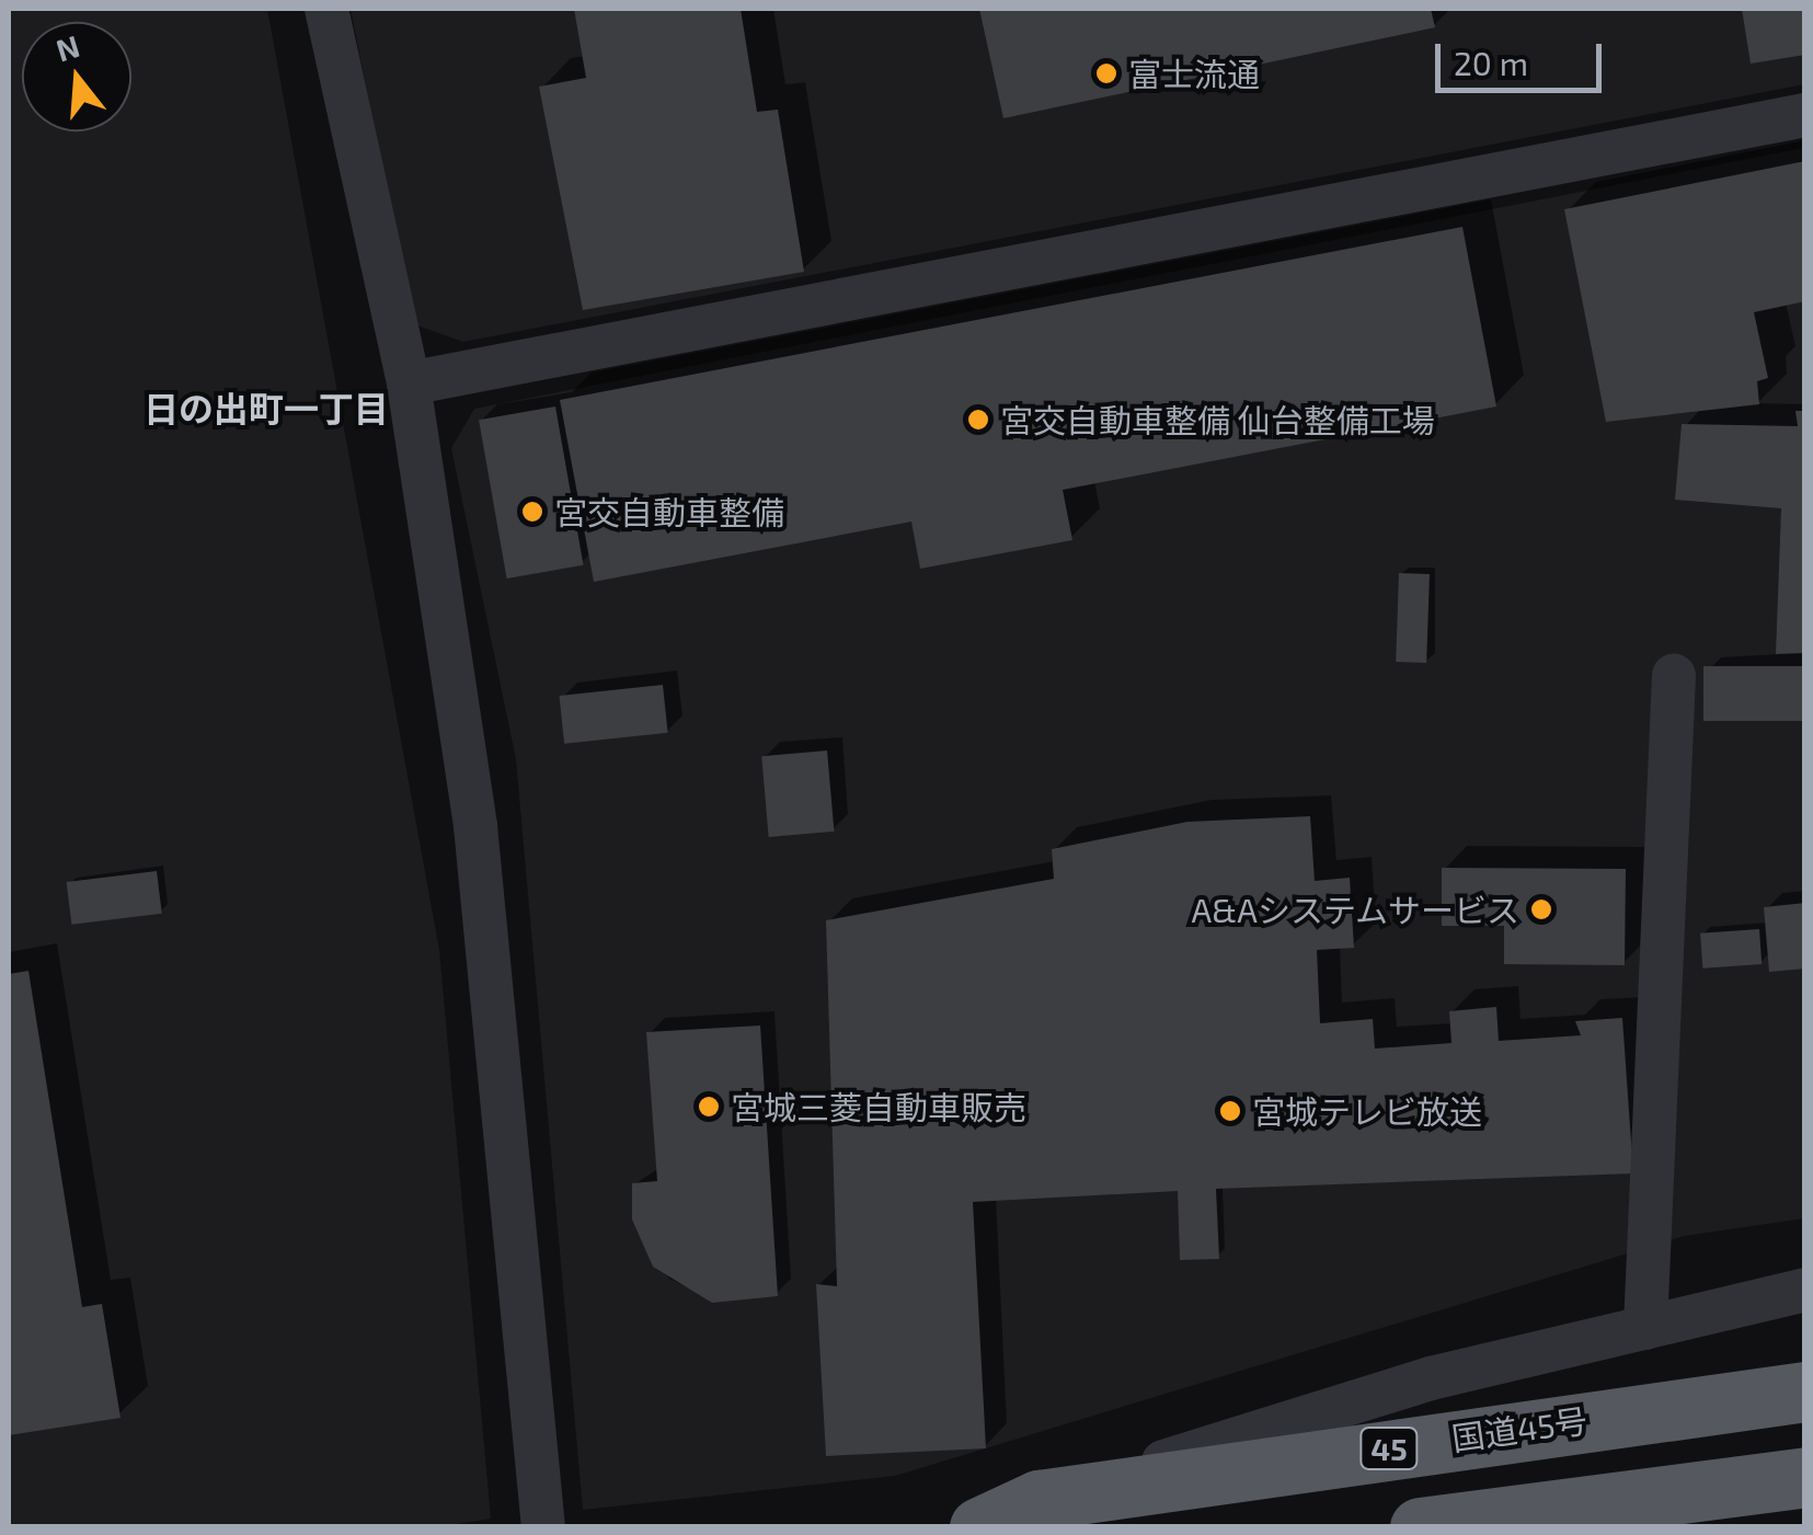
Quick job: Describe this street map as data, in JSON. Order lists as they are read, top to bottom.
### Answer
{
  "streets": {
    "highway": ["国道45号", "45"]
  },
  "districts": ["日の出町一丁目"],
  "places": [
    "富士流通",
    "宮交自動車整備 仙台整備工場",
    "宮交自動車整備",
    "A&Aシステムサービス",
    "宮城三菱自動車販売",
    "宮城テレビ放送"
  ],
  "scale_bar": "20 m",
  "north": "top"
}
